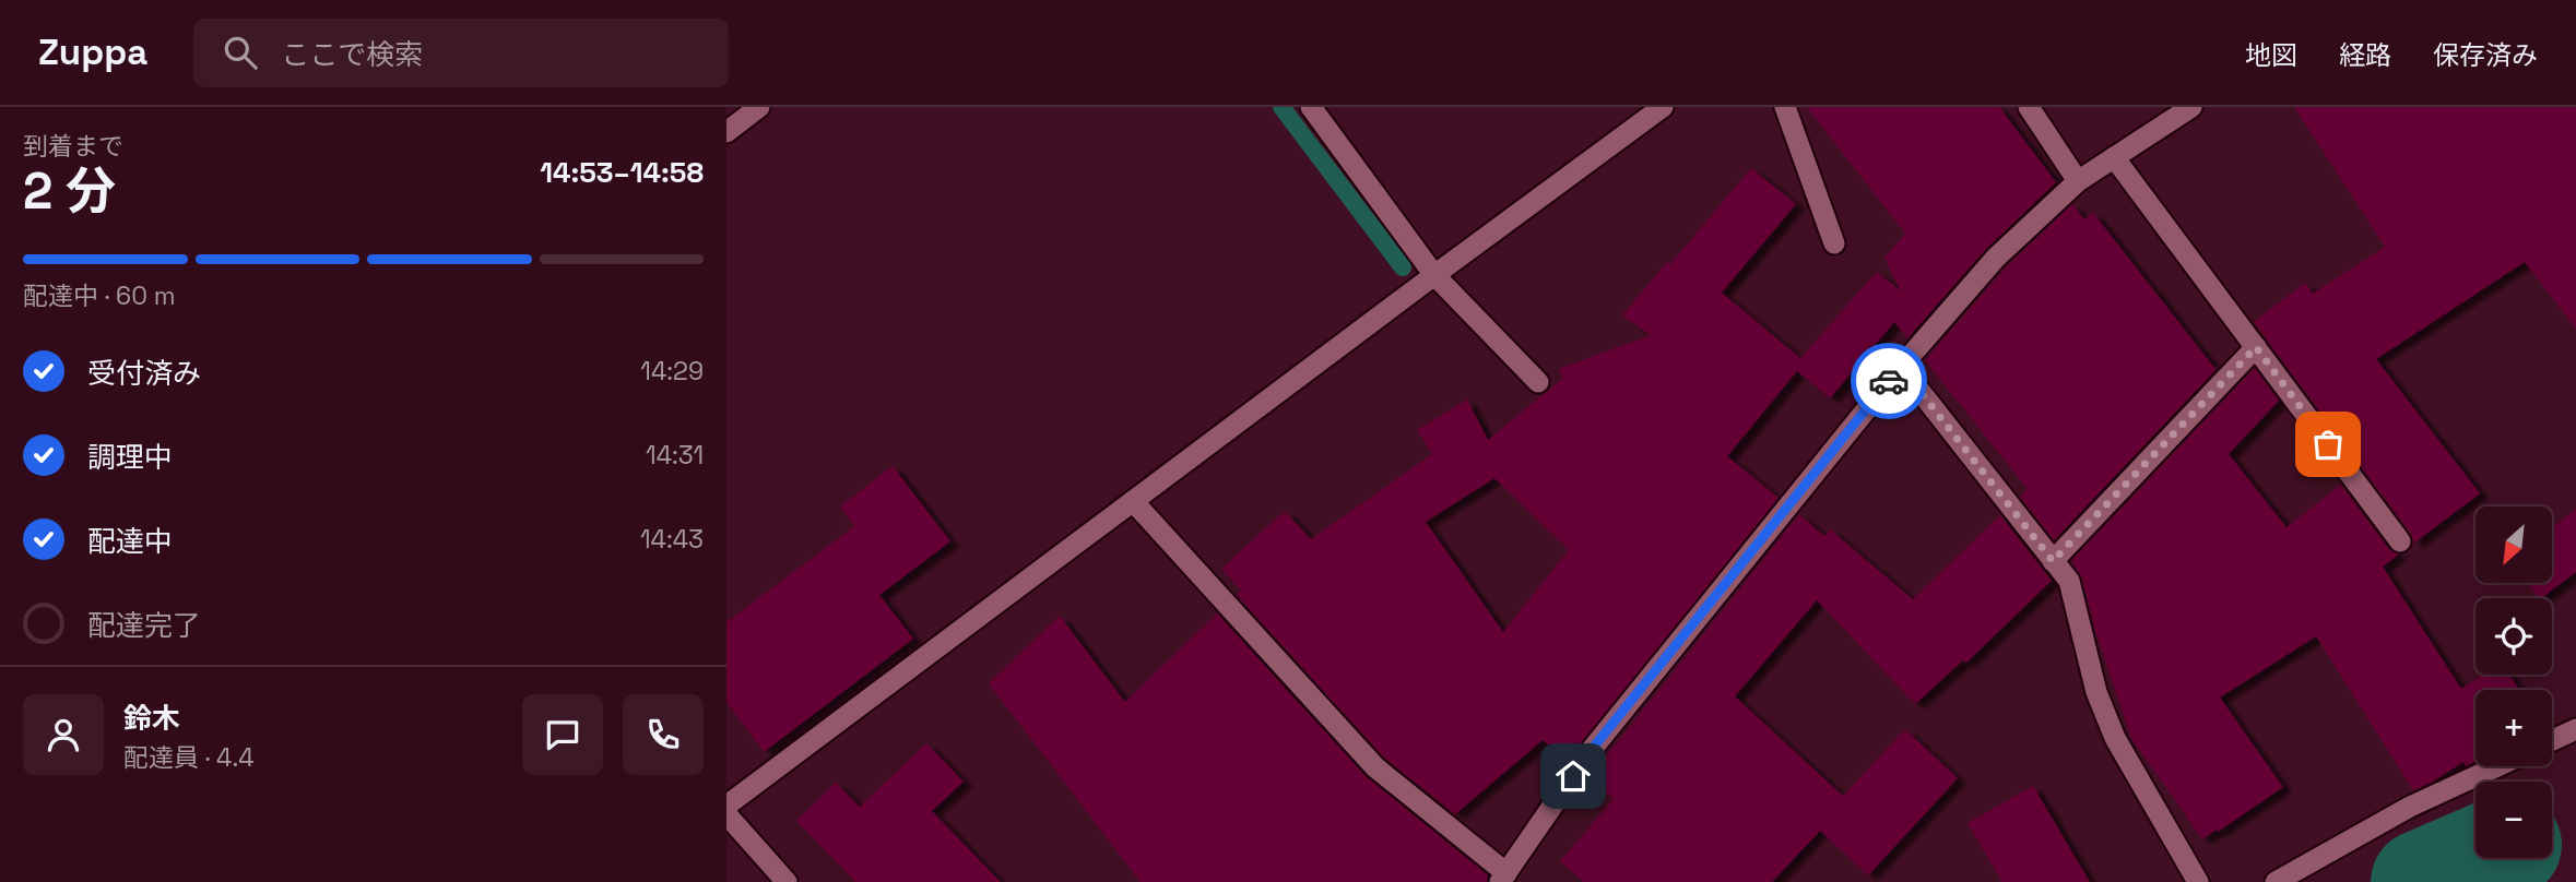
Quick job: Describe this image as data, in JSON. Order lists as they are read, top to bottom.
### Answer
{
  "north": "bottom left",
  "page": {
    "header": "Zuppa",
    "search": "ここで検索",
    "nav": ["地図", "経路", "保存済み"],
    "heading": ["2 分", "到着まで", "14:53–14:58"],
    "panel": ["鈴木", "配達員 · 4.4"],
    "bar": "配達中 · 60 m",
    "list": [
      ["受付済み", "14:29"],
      ["調理中", "14:31"],
      ["配達中", "14:43"],
      "配達完了"
    ],
    "map_buttons": ["+", "−"]
  }
}
